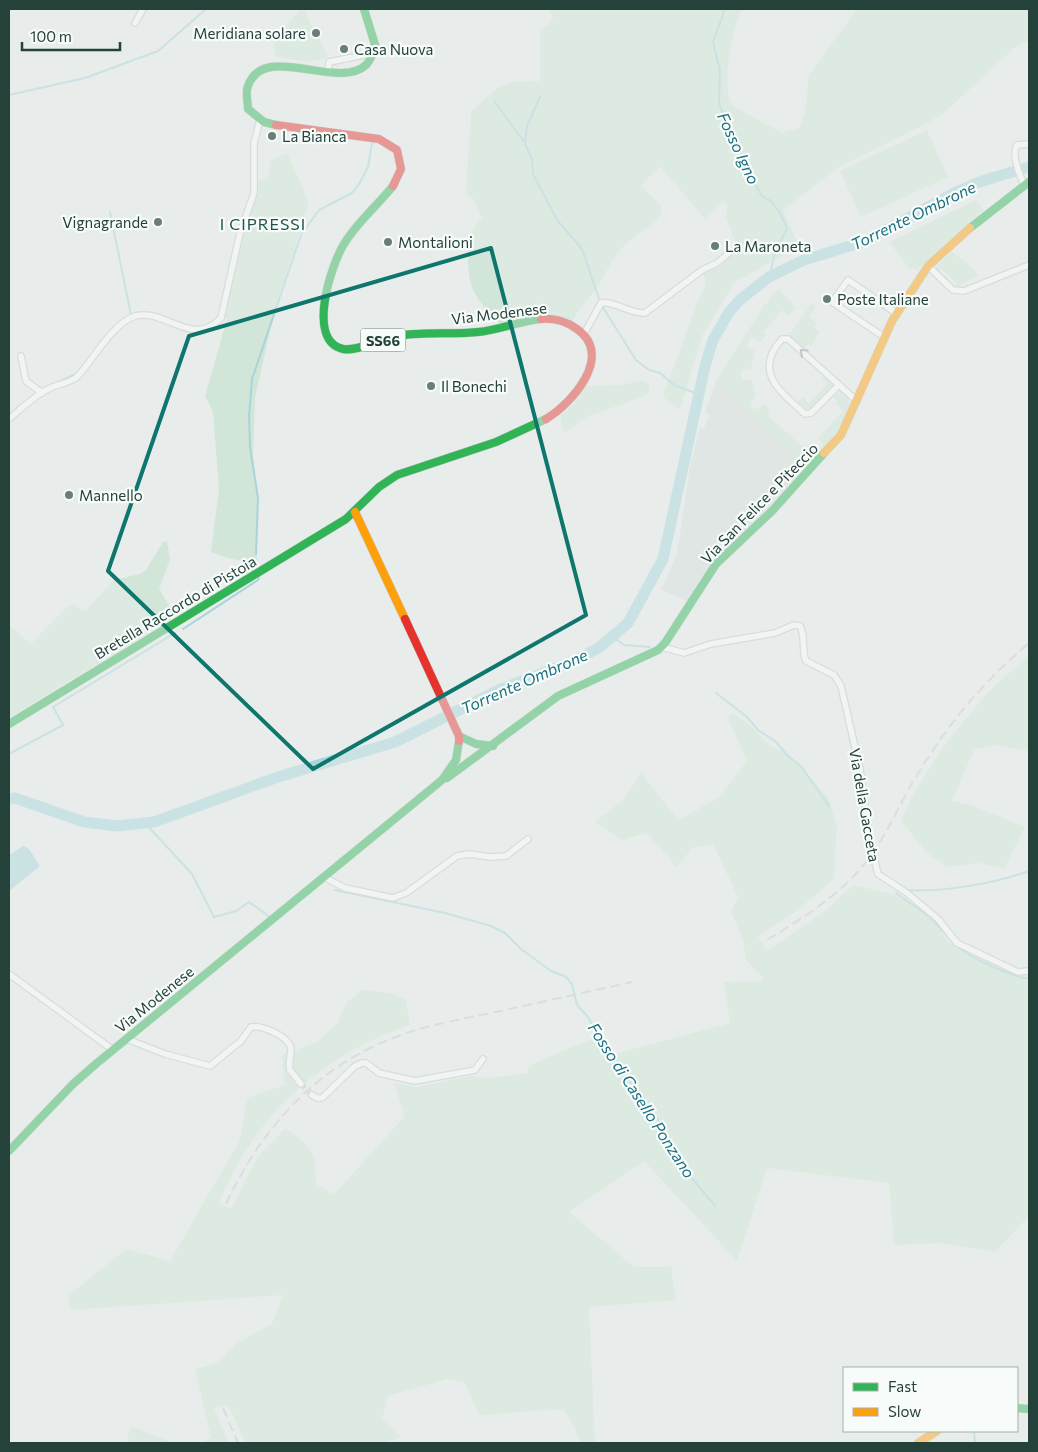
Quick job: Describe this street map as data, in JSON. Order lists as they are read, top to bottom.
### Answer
{
  "streets": {
    "street": [
      "Via Modenese",
      "SS66",
      "Via San Felice e Piteccio",
      "Bretella Raccordo di Pistoia",
      "Via della Gacceta"
    ]
  },
  "crossings": [
    ["Via San Felice e Piteccio", "Via della Gacceta"]
  ],
  "districts": ["I CIPRESSI"],
  "water": ["Fosso Igno", "Torrente Ombrone", "Fosso di Casello Ponzano"],
  "places": [
    "Meridiana solare",
    "Casa Nuova",
    "La Bianca",
    "Vignagrande",
    "Montalioni",
    "La Maroneta",
    "Poste Italiane",
    "Il Bonechi",
    "Mannello"
  ],
  "legend": ["Fast", "Slow"],
  "scale_bar": "100 m"
}
